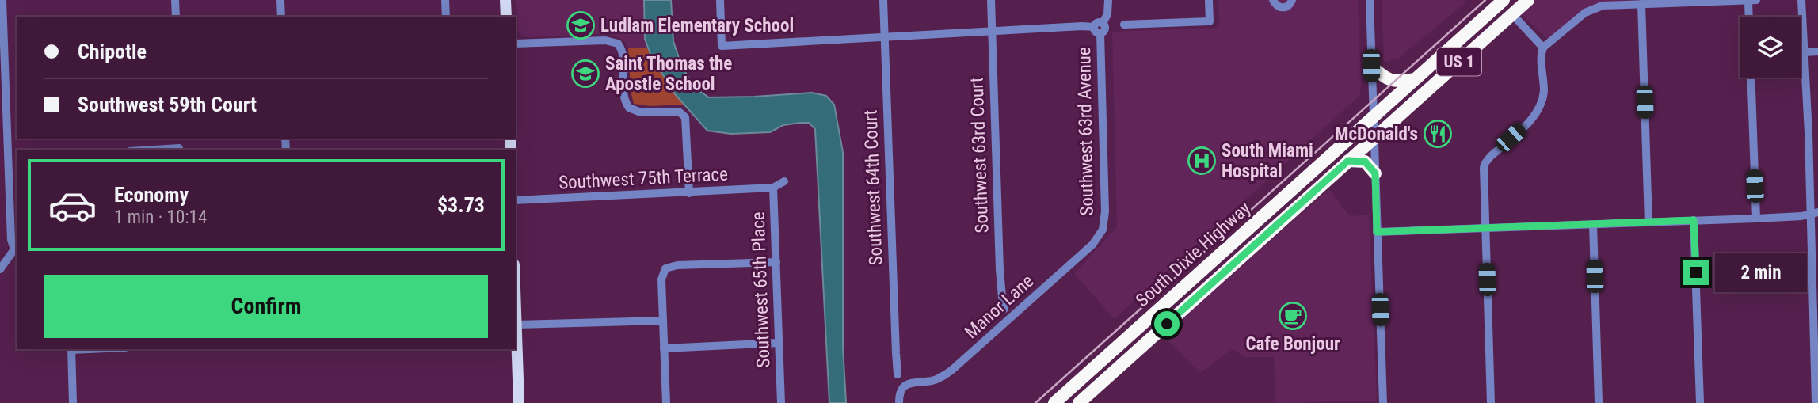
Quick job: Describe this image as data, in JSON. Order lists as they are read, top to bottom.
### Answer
{
  "streets": {
    "highway": ["US 1", "South Dixie Highway"],
    "street": [
      "Southwest 63rd Avenue",
      "Southwest 63rd Court",
      "Southwest 75th Terrace",
      "Southwest 64th Court",
      "Southwest 65th Place",
      "Manor Lane"
    ]
  },
  "crossings": [
    ["Southwest 63rd Avenue", "Manor Lane"],
    ["Southwest 75th Terrace", "Southwest 65th Place"]
  ],
  "places": {
    "school or university": ["Ludlam Elementary School", "Saint Thomas the Apostle School"],
    "restaurant": ["McDonald's"],
    "hospital": ["South Miami Hospital"],
    "cafe": ["Cafe Bonjour"]
  },
  "page": {
    "banner": ["Chipotle", "Southwest 59th Court"],
    "list": [
      {
        "name": "Economy",
        "note": "1 min · 10:14",
        "value": "$3.73"
      }
    ],
    "bubble": "2 min",
    "buttons": "Confirm"
  }
}
